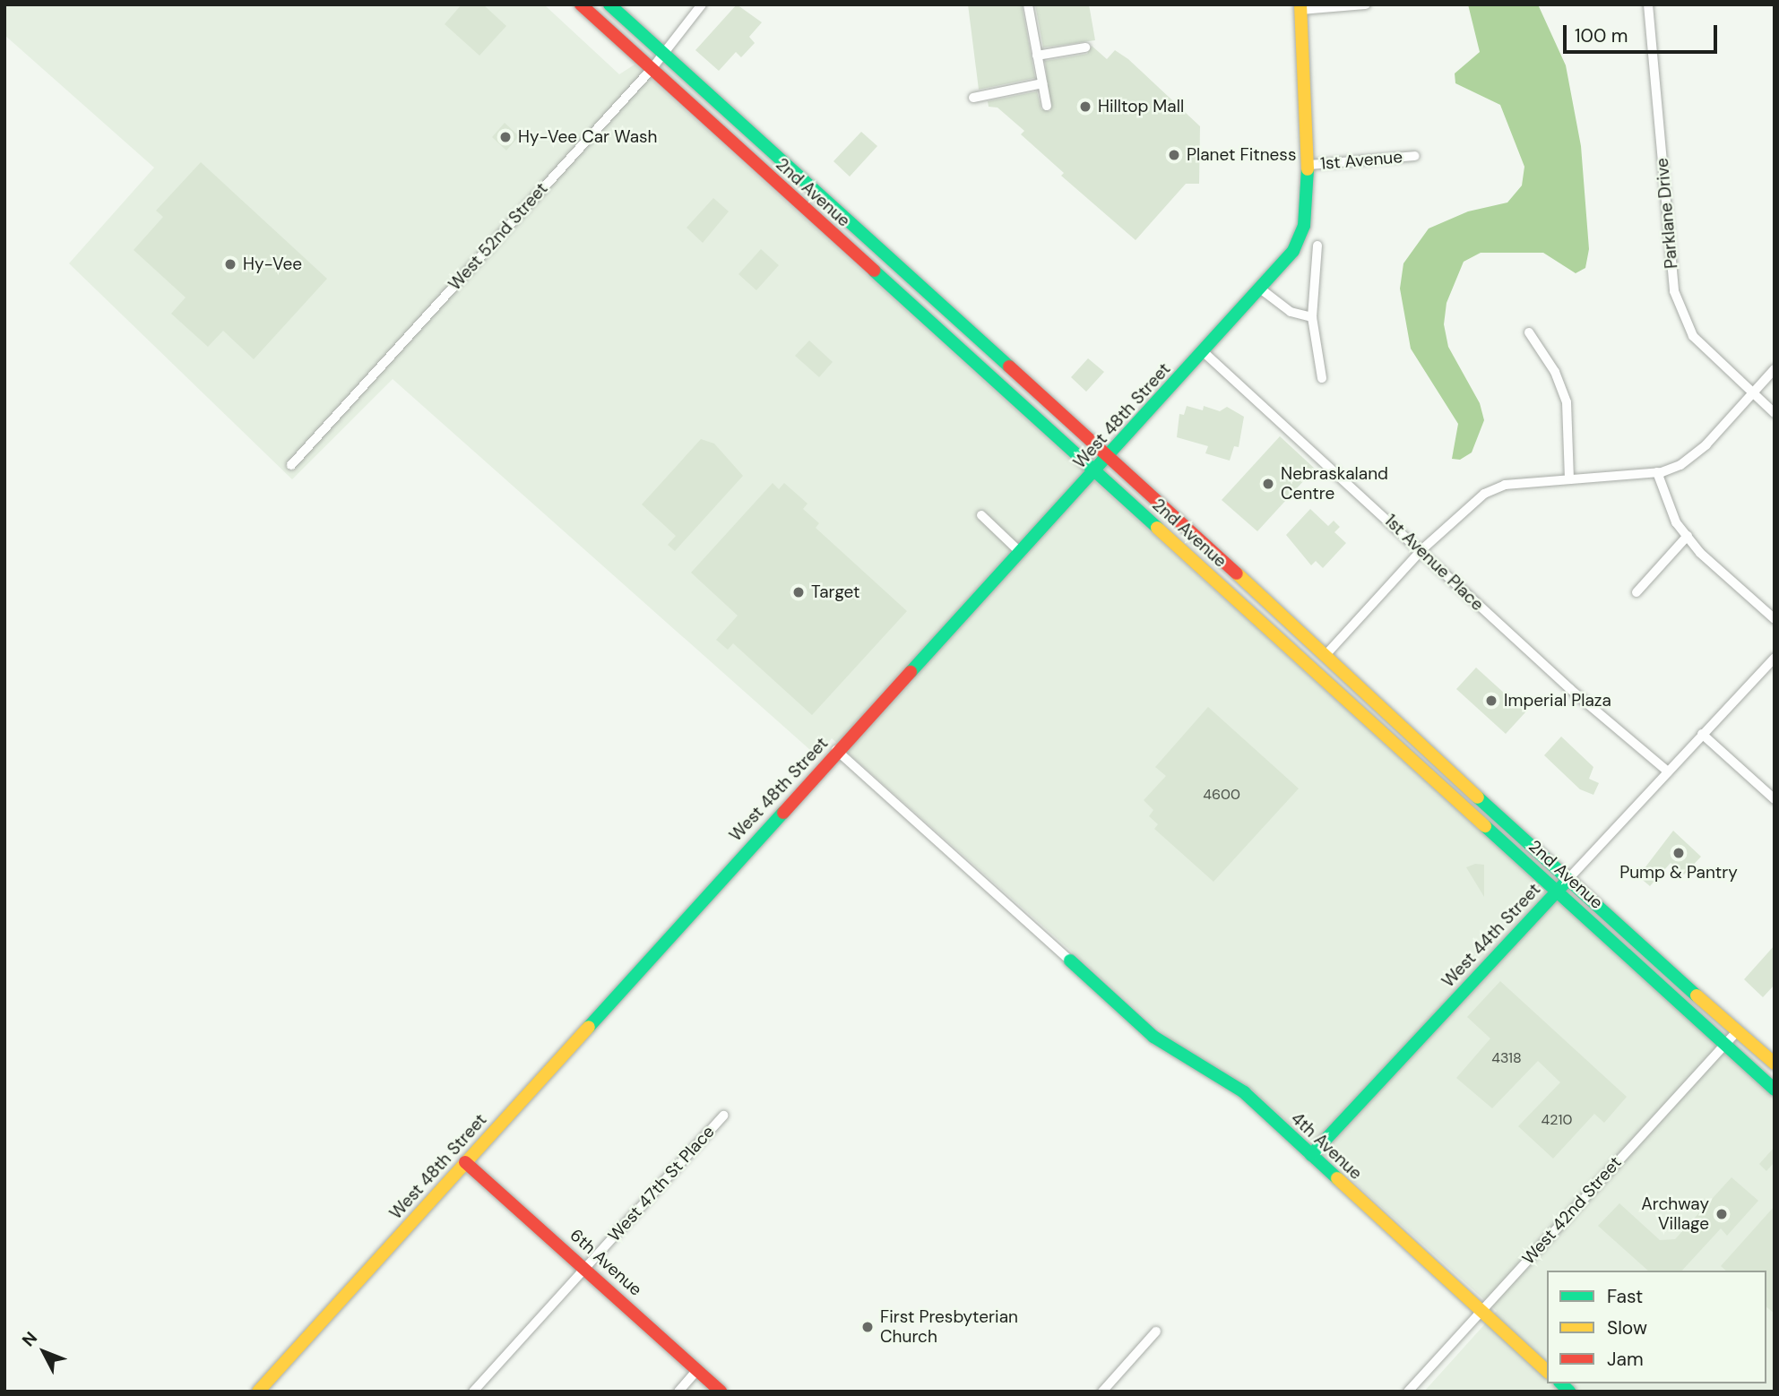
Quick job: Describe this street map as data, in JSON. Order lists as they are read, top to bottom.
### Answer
{
  "streets": {
    "main road": [
      "2nd Avenue",
      "West 48th Street",
      "West 44th Street",
      "4th Avenue",
      "6th Avenue"
    ],
    "street": [
      "1st Avenue",
      "Parklane Drive",
      "West 52nd Street",
      "1st Avenue Place",
      "West 47th St Place",
      "West 42nd Street"
    ]
  },
  "crossings": [
    ["1st Avenue", "West 48th Street"],
    ["2nd Avenue", "West 52nd Street"],
    ["2nd Avenue", "West 48th Street"],
    ["2nd Avenue", "West 44th Street"],
    ["2nd Avenue", "West 42nd Street"],
    ["West 48th Street", "1st Avenue Place"],
    ["West 48th Street", "6th Avenue"],
    ["1st Avenue Place", "West 44th Street"],
    ["West 44th Street", "4th Avenue"],
    ["4th Avenue", "West 42nd Street"],
    ["West 47th St Place", "6th Avenue"]
  ],
  "places": [
    "Hilltop Mall",
    "Hy-Vee Car Wash",
    "Planet Fitness",
    "Hy-Vee",
    "Nebraskaland Centre",
    "Target",
    "Imperial Plaza",
    "Pump & Pantry",
    "Archway Village",
    "First Presbyterian Church"
  ],
  "house_numbers": ["4600", "4318", "4210"],
  "legend": ["Fast", "Slow", "Jam"],
  "scale_bar": "100 m",
  "north": "top left"
}
